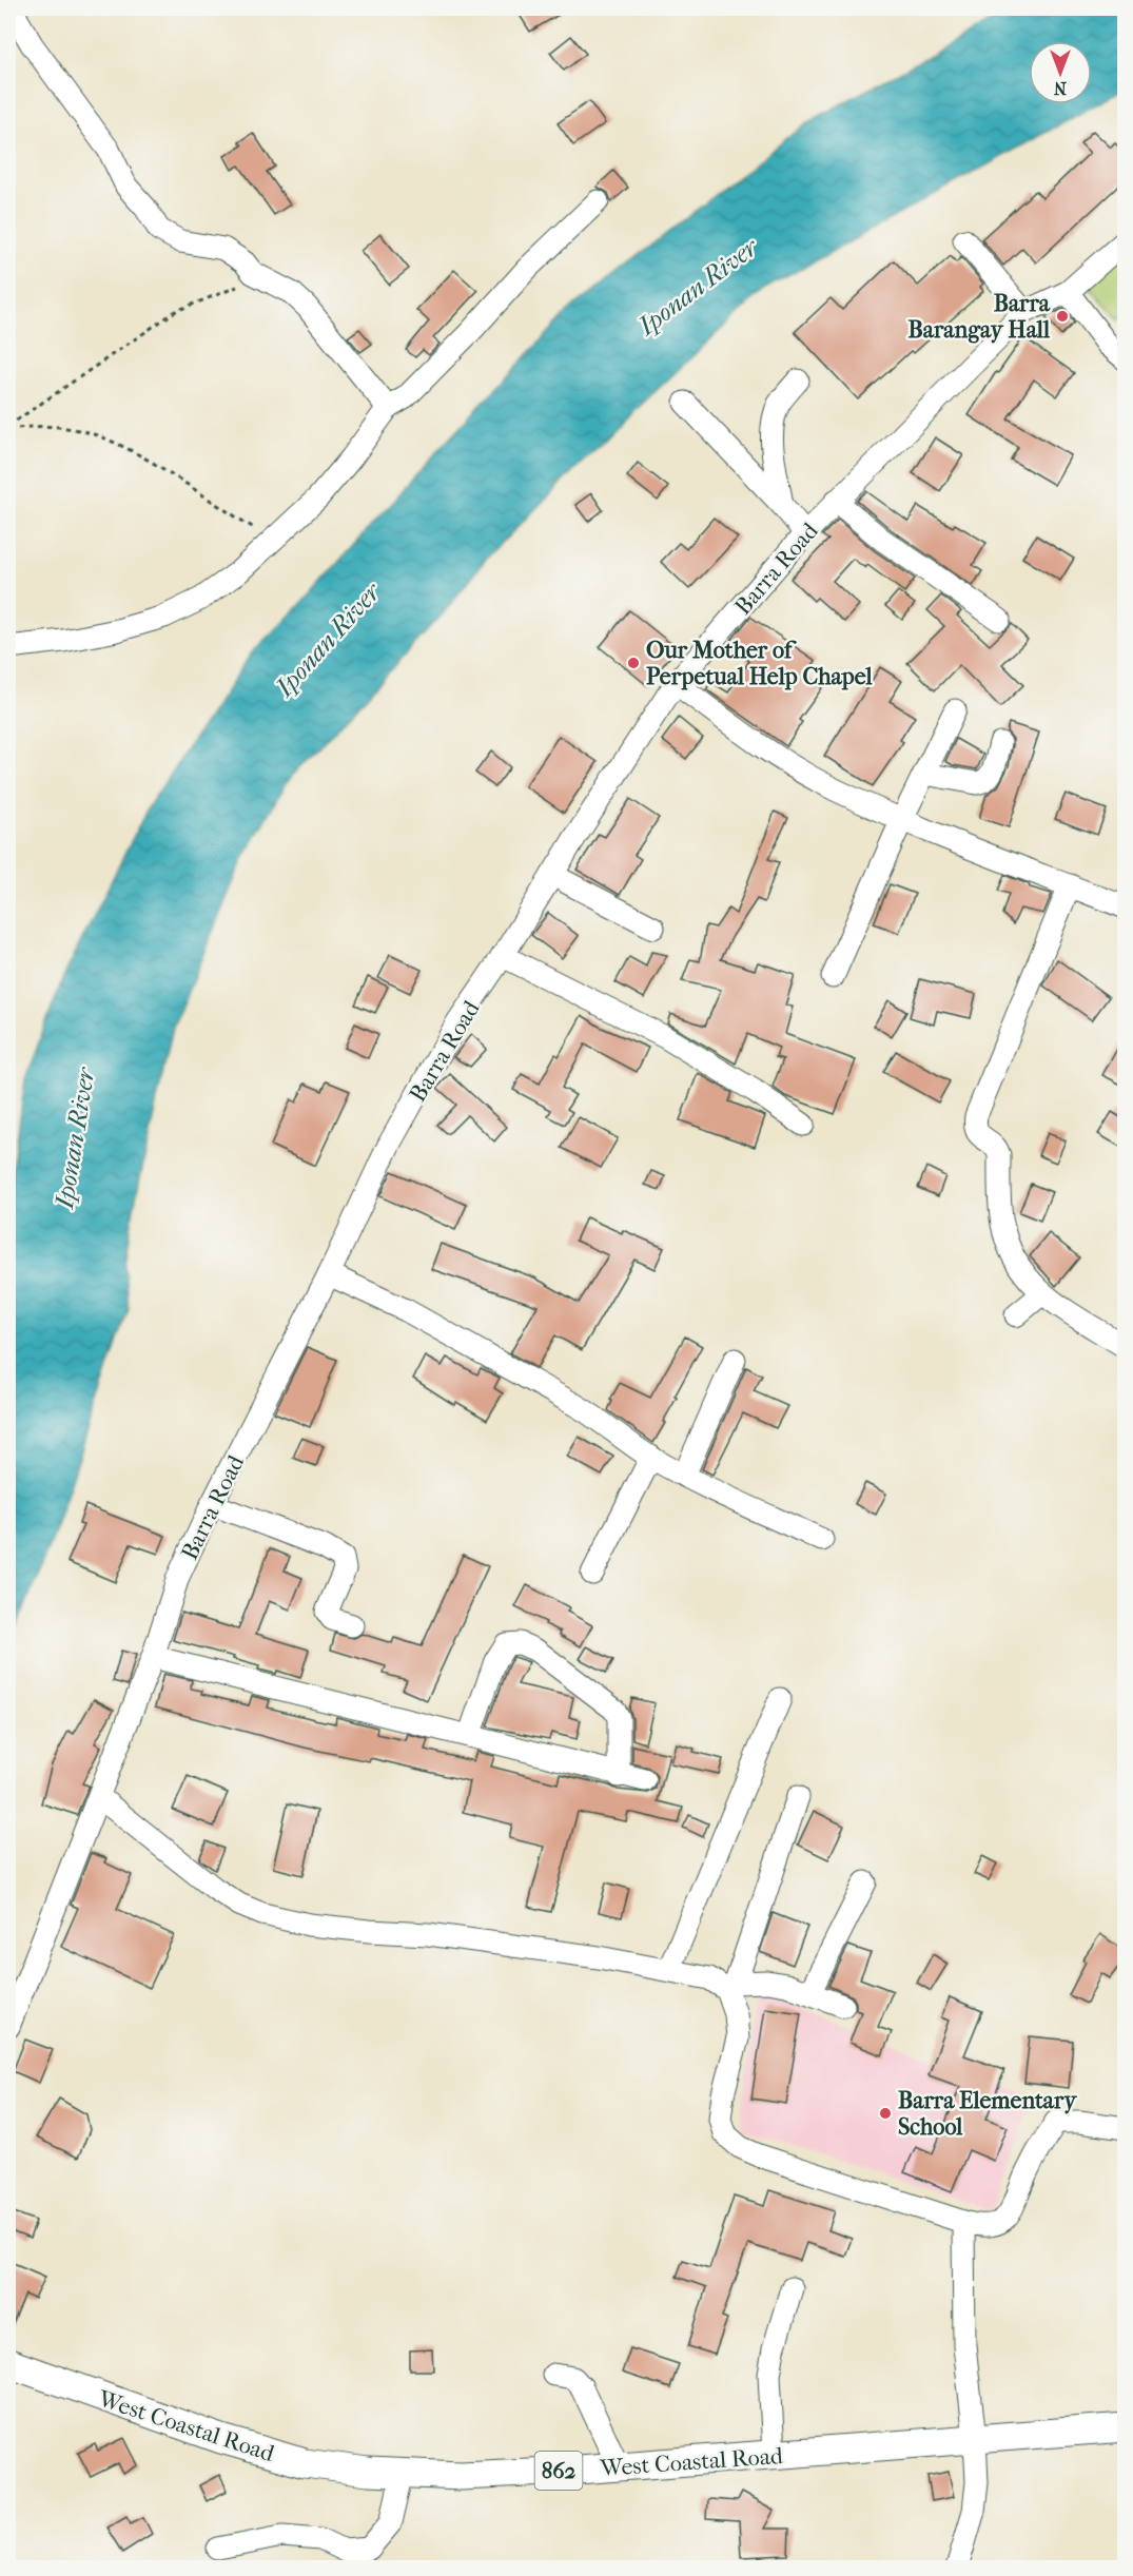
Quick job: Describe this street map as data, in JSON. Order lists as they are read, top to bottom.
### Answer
{
  "streets": {
    "main road": ["West Coastal Road", "862"],
    "street": ["Barra Road"]
  },
  "water": ["Iponan River"],
  "places": ["Barra Barangay Hall", "Our Mother of Perpetual Help Chapel", "Barra Elementary School"],
  "north": "bottom"
}
